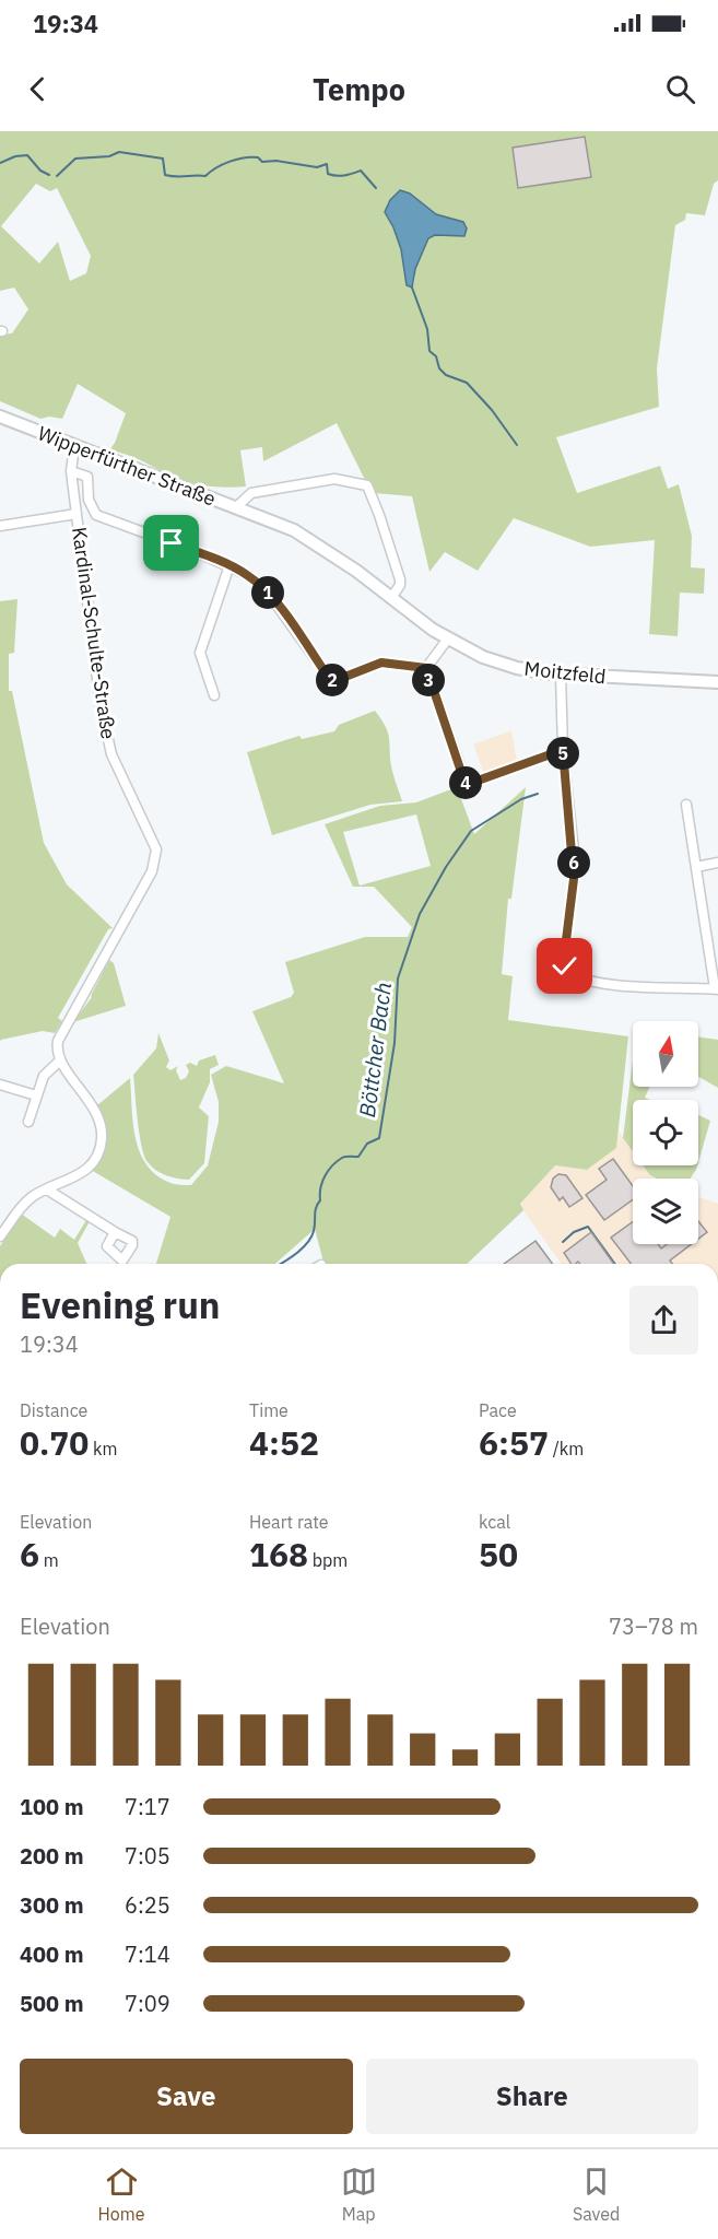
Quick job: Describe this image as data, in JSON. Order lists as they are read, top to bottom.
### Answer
{
  "streets": {
    "main road": ["Wipperfürther Straße", "Moitzfeld"],
    "street": ["Kardinal-Schulte-Straße"]
  },
  "crossings": [
    ["Wipperfürther Straße", "Kardinal-Schulte-Straße"],
    ["Wipperfürther Straße", "Moitzfeld"]
  ],
  "water": ["Böttcher Bach"],
  "north": "top",
  "page": {
    "status": "19:34",
    "header": "Tempo",
    "pins": [
      "1",
      "2",
      "3",
      "5",
      "4",
      "6"
    ],
    "heading": ["Evening run", "19:34"],
    "stats": [
      ["Distance", "0.70 km"],
      ["Time", "4:52"],
      ["Pace", "6:57 /km"],
      ["Elevation", "6 m"],
      ["Heart rate", "168 bpm"],
      ["kcal", "50"]
    ],
    "chart": ["Elevation", "73–78 m"],
    "list": [
      {
        "name": "100 m",
        "note": "7:17"
      },
      {
        "name": "200 m",
        "note": "7:05"
      },
      {
        "name": "300 m",
        "note": "6:25"
      },
      {
        "name": "400 m",
        "note": "7:14"
      },
      {
        "name": "500 m",
        "note": "7:09"
      }
    ],
    "buttons": ["Save", "Share"],
    "tabs": ["Home", "Map", "Saved"]
  }
}
